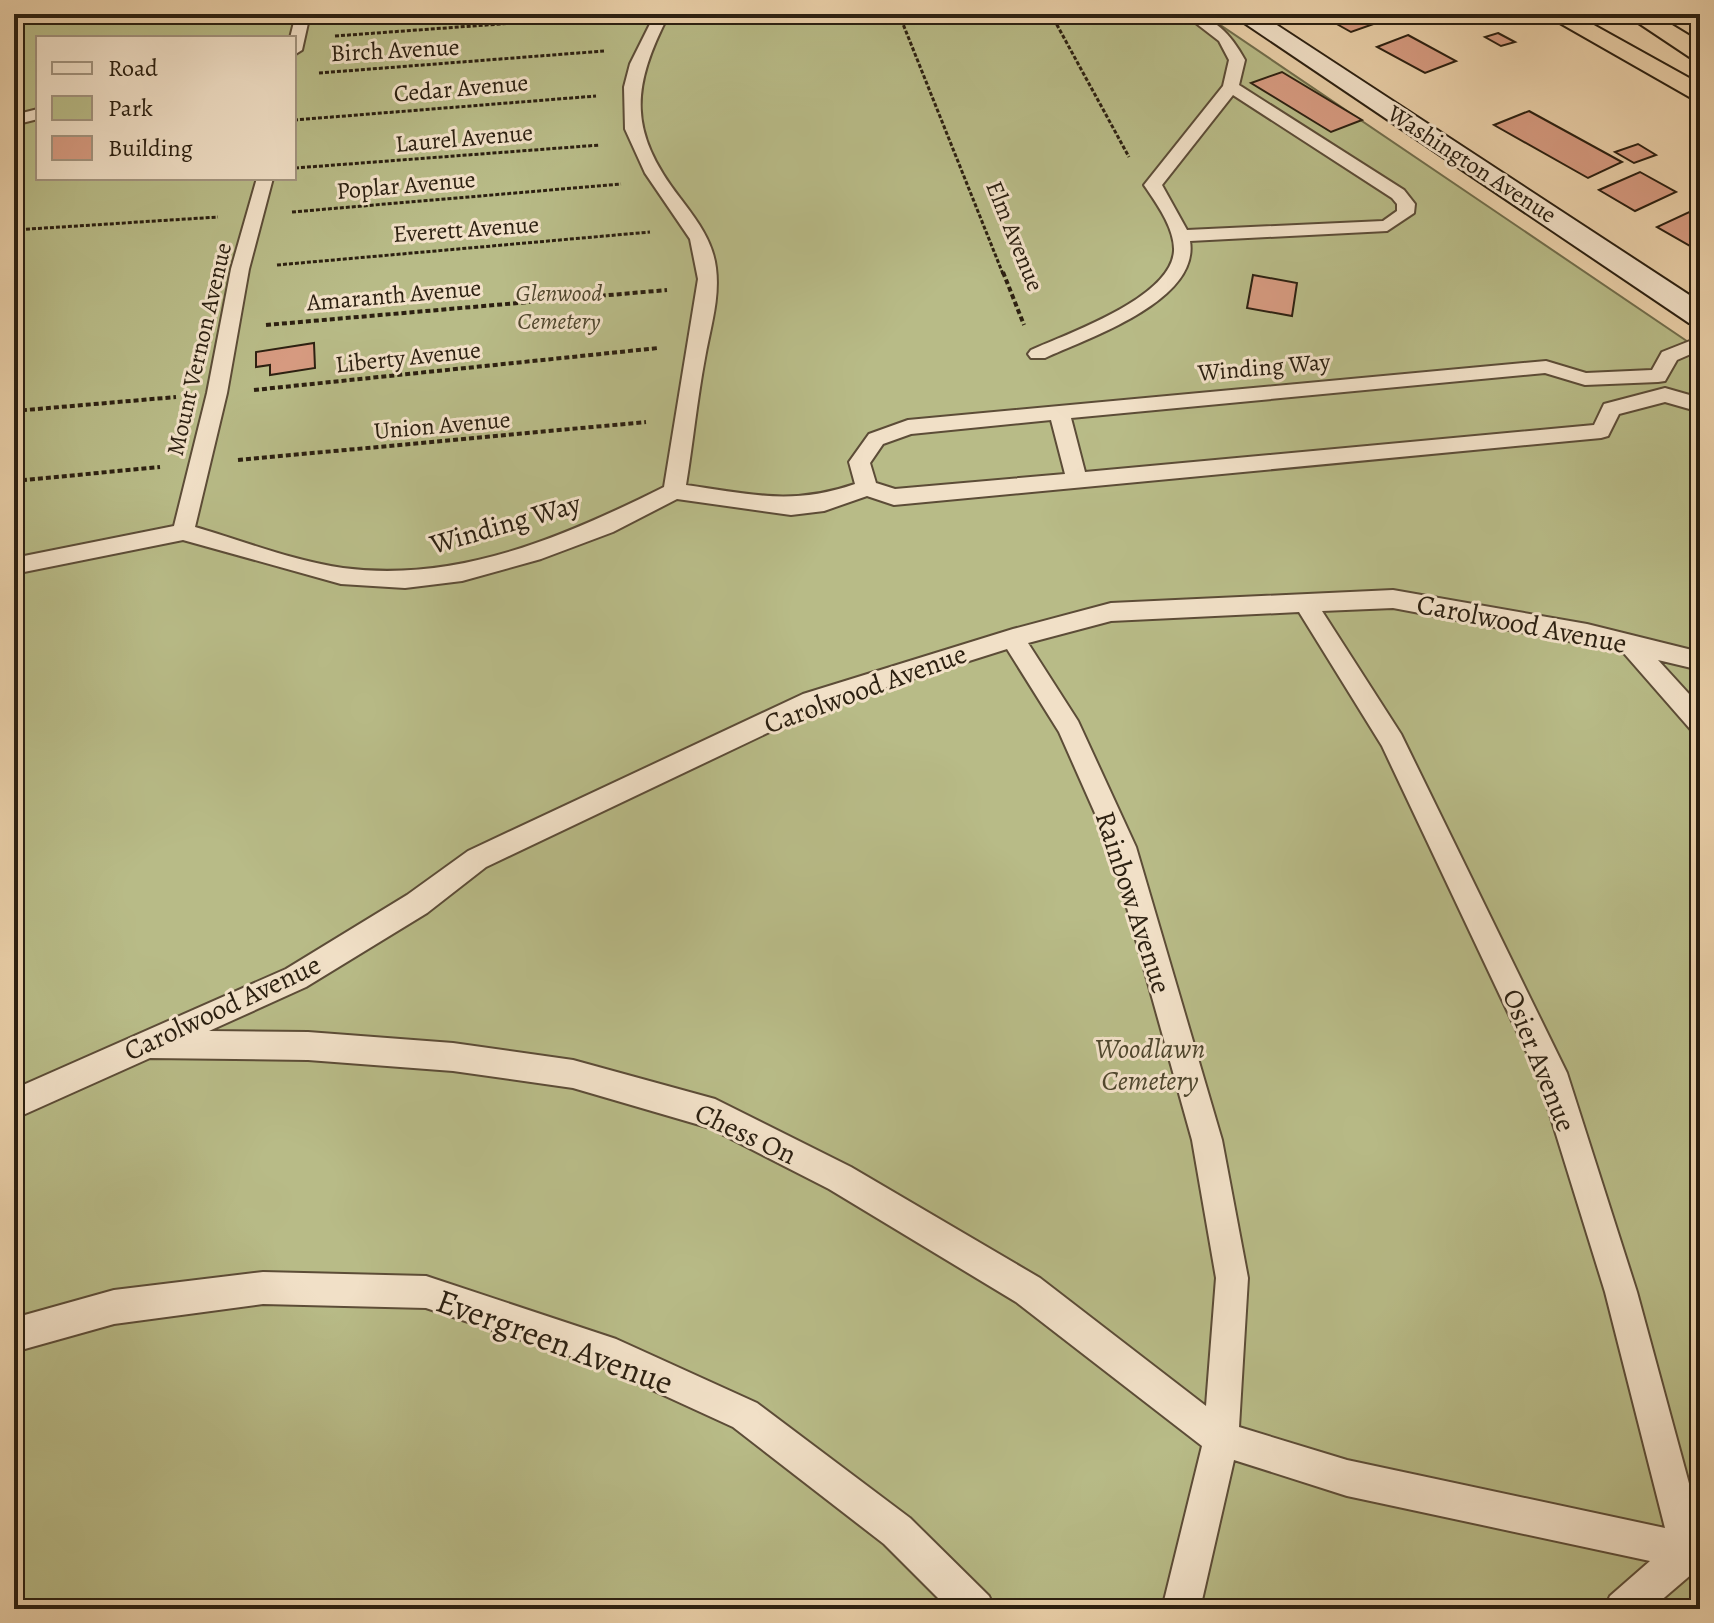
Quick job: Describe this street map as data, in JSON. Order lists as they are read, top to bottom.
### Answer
{
  "streets": {
    "street": ["Washington Avenue"],
    "lane": [
      "Mount Vernon Avenue",
      "Winding Way",
      "Carolwood Avenue",
      "Rainbow Avenue",
      "Osier Avenue",
      "Chess On",
      "Evergreen Avenue"
    ],
    "path": [
      "Birch Avenue",
      "Cedar Avenue",
      "Laurel Avenue",
      "Poplar Avenue",
      "Everett Avenue",
      "Elm Avenue",
      "Amaranth Avenue",
      "Liberty Avenue",
      "Union Avenue"
    ]
  },
  "crossings": [
    ["Poplar Avenue", "Mount Vernon Avenue"],
    ["Everett Avenue", "Mount Vernon Avenue"],
    ["Amaranth Avenue", "Mount Vernon Avenue"],
    ["Mount Vernon Avenue", "Liberty Avenue"],
    ["Mount Vernon Avenue", "Winding Way"],
    ["Mount Vernon Avenue", "Union Avenue"],
    ["Carolwood Avenue", "Rainbow Avenue"],
    ["Carolwood Avenue", "Osier Avenue"],
    ["Carolwood Avenue", "Chess On"],
    ["Rainbow Avenue", "Chess On"]
  ],
  "parks": ["Glenwood Cemetery", "Woodlawn Cemetery"],
  "legend": ["Road", "Park", "Building"]
}
